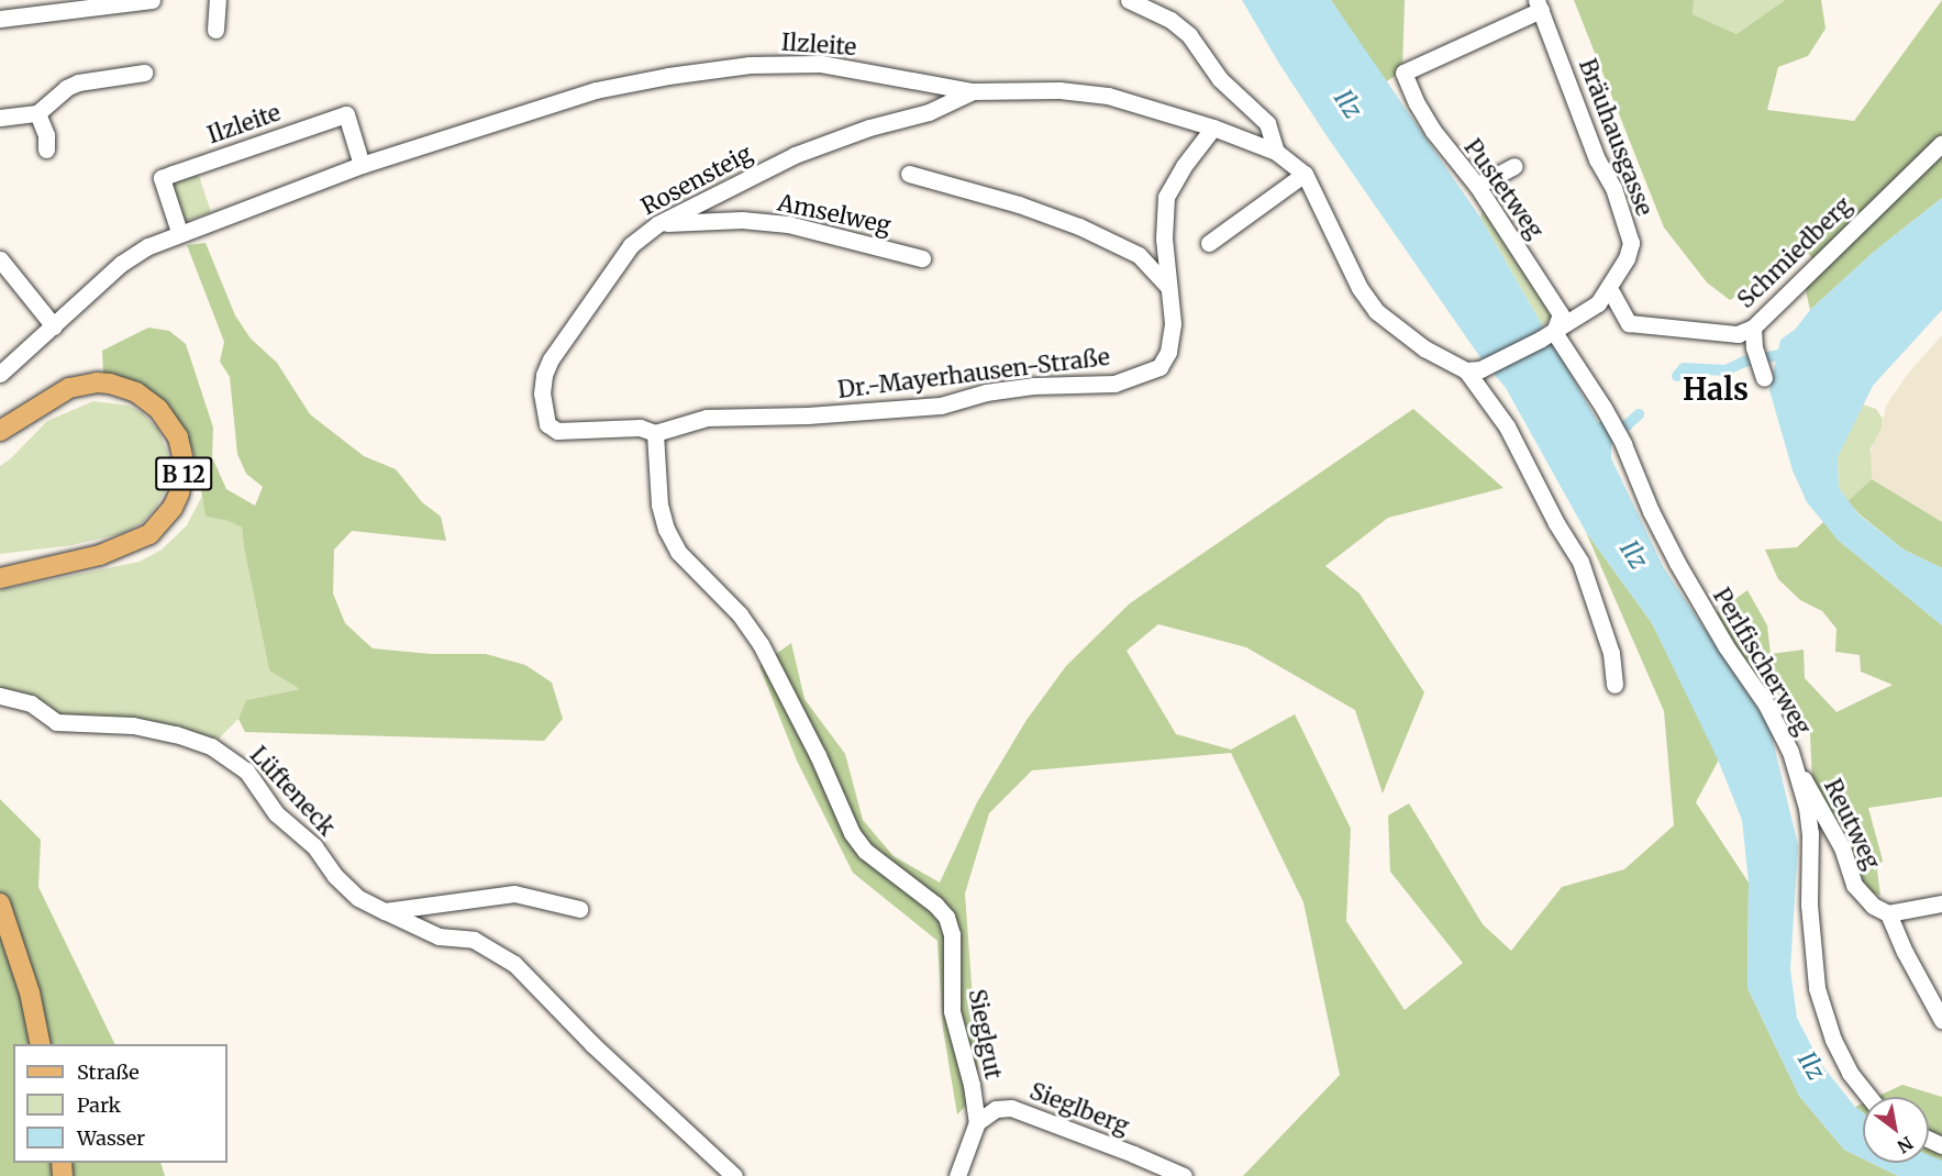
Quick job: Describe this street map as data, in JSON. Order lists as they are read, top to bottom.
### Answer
{
  "streets": {
    "main road": ["B 12"],
    "street": [
      "Ilzleite",
      "Bräuhausgasse",
      "Rosensteig",
      "Pustetweg",
      "Amselweg",
      "Schmiedberg",
      "Dr.-Mayerhausen-Straße",
      "Perlfischerweg",
      "Lüfteneck",
      "Reutweg",
      "Sieglgut",
      "Sieglberg"
    ]
  },
  "crossings": [
    ["Ilzleite", "Rosensteig"],
    ["Ilzleite", "Dr.-Mayerhausen-Straße"],
    ["Bräuhausgasse", "Pustetweg"],
    ["Bräuhausgasse", "Schmiedberg"],
    ["Bräuhausgasse", "Perlfischerweg"],
    ["Rosensteig", "Amselweg"],
    ["Rosensteig", "Dr.-Mayerhausen-Straße"],
    ["Rosensteig", "Sieglgut"],
    ["Pustetweg", "Perlfischerweg"],
    ["Dr.-Mayerhausen-Straße", "Sieglgut"],
    ["Perlfischerweg", "Reutweg"],
    ["Sieglgut", "Sieglberg"]
  ],
  "districts": ["Hals"],
  "water": ["Ilz"],
  "legend": ["Straße", "Park", "Wasser"],
  "north": "bottom right"
}
